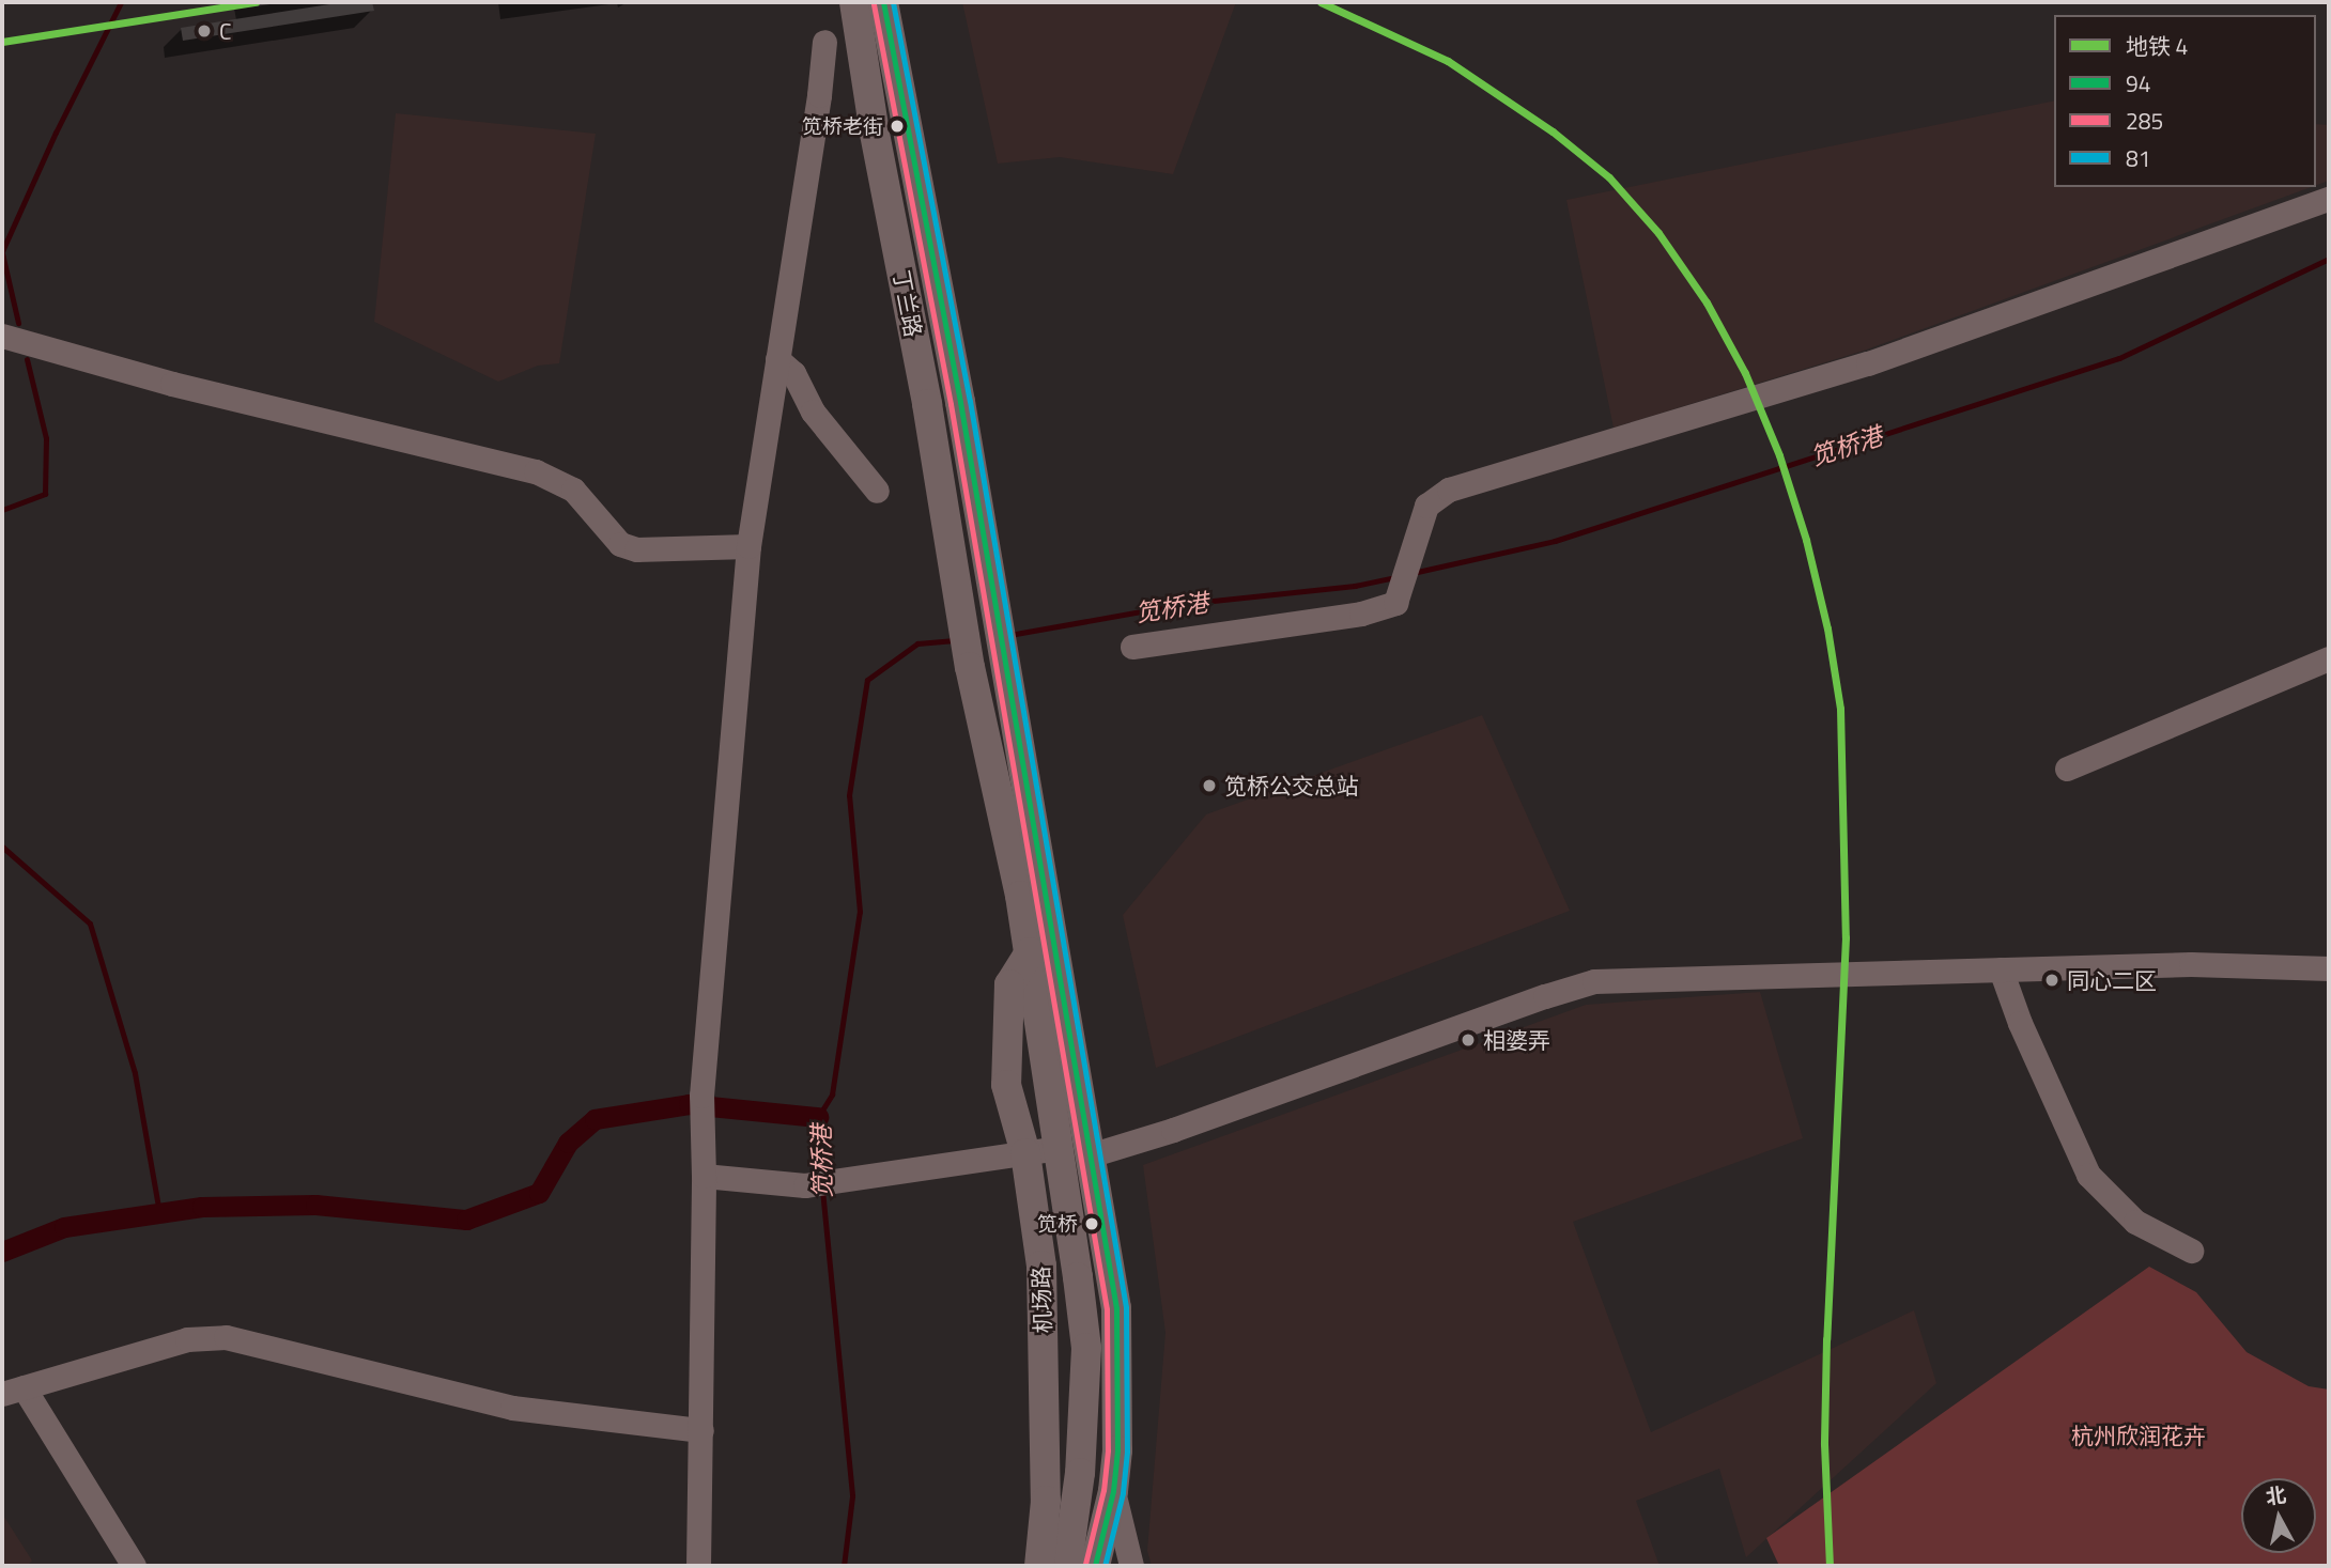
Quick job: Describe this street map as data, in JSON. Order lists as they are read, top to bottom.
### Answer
{
  "streets": {
    "main road": ["丁兰路", "机场路"]
  },
  "crossings": [
    ["丁兰路", "机场路"]
  ],
  "water": ["笕桥港"],
  "parks": ["杭州欣润花卉"],
  "places": [
    "C",
    "笕桥老街",
    "笕桥公交总站",
    "同心二区",
    "相婆弄",
    "笕桥"
  ],
  "lines": [
    "metro line 4",
    "transit line 94",
    "transit line 81",
    "transit line 285"
  ],
  "legend": [
    "地铁 4",
    "94",
    "285",
    "81"
  ],
  "north": "top"
}
